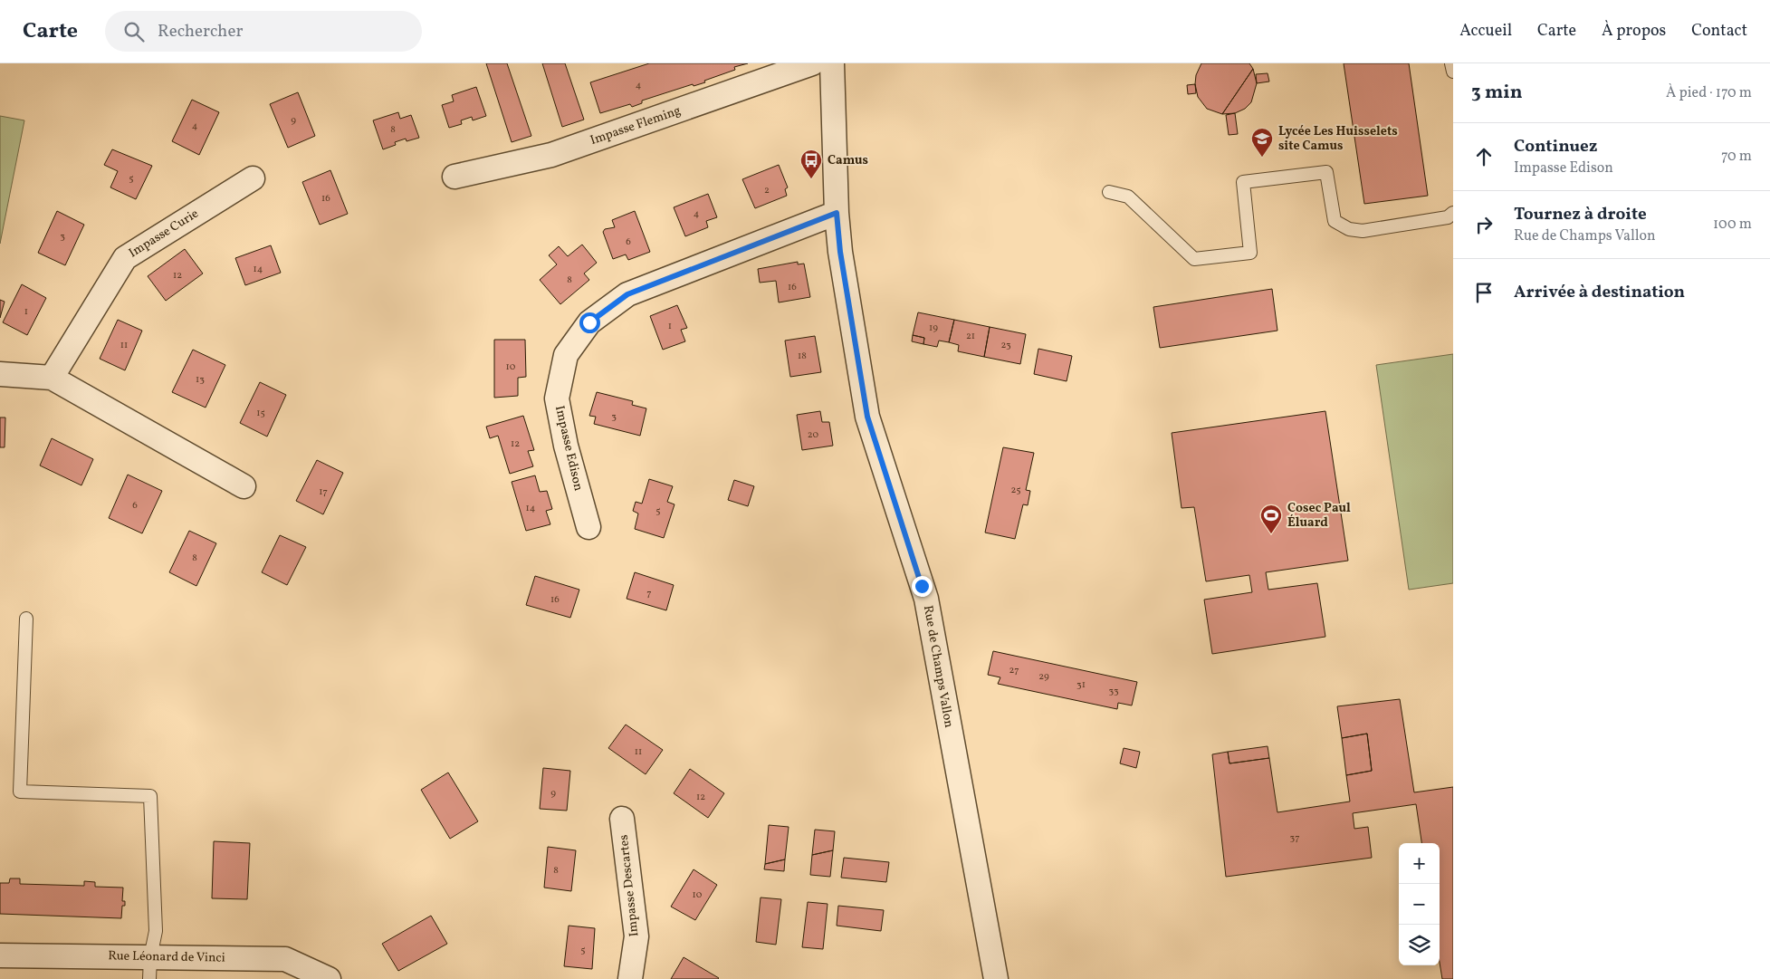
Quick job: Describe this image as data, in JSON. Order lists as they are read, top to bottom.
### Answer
{
  "streets": {
    "street": [
      "Impasse Fleming",
      "Impasse Curie",
      "Impasse Edison",
      "Rue de Champs Vallon",
      "Impasse Descartes",
      "Rue Léonard de Vinci"
    ]
  },
  "crossings": [
    ["Impasse Edison", "Rue de Champs Vallon"]
  ],
  "places": {
    "school or university": ["Lycée Les Huisselets site Camus"],
    "bus stop": ["Camus"],
    "sports": ["Cosec Paul Éluard"]
  },
  "house_numbers": [
    "4",
    "9",
    "4",
    "8",
    "5",
    "2",
    "16",
    "4",
    "3",
    "6",
    "14",
    "12",
    "8",
    "16",
    "1",
    "1",
    "19",
    "21",
    "11",
    "23",
    "18",
    "10",
    "13",
    "15",
    "3",
    "20",
    "12",
    "25",
    "17",
    "6",
    "14",
    "5",
    "8",
    "7",
    "16",
    "27",
    "29",
    "31",
    "33",
    "11",
    "9",
    "12",
    "37",
    "8",
    "10",
    "5"
  ],
  "page": {
    "header": "Carte",
    "search": "Rechercher",
    "nav": [
      "Accueil",
      "Carte",
      "À propos",
      "Contact"
    ],
    "heading": ["3 min", "À pied · 170 m"],
    "list": [
      ["Continuez", "Impasse Edison", "70 m"],
      ["Tournez à droite", "Rue de Champs Vallon", "100 m"],
      "Arrivée à destination"
    ],
    "map_buttons": ["+", "−"]
  }
}
